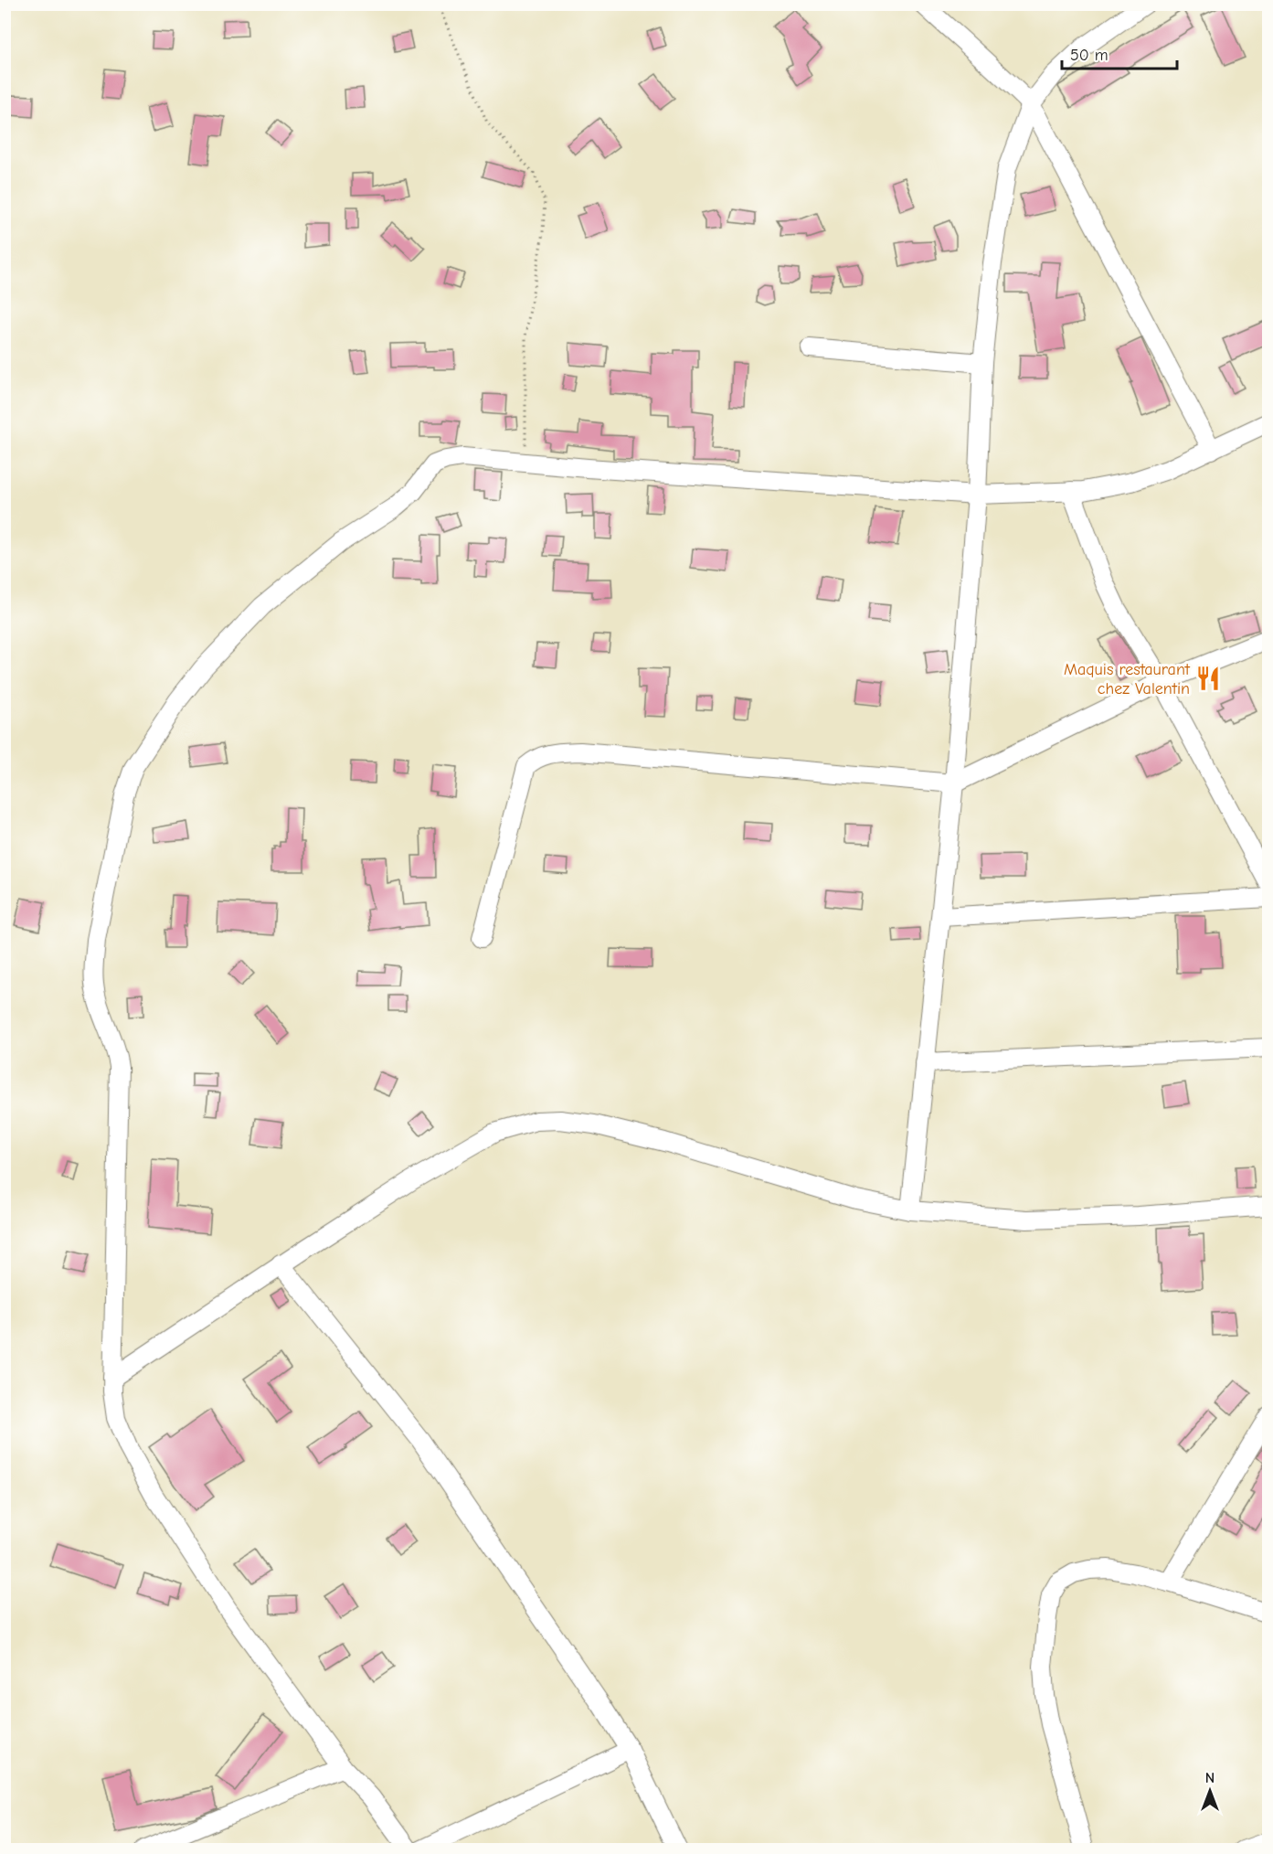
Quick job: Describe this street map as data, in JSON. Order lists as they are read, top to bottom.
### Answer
{
  "places": {
    "restaurant": ["Maquis restaurant chez Valentin"]
  },
  "scale_bar": "50 m",
  "north": "top"
}
